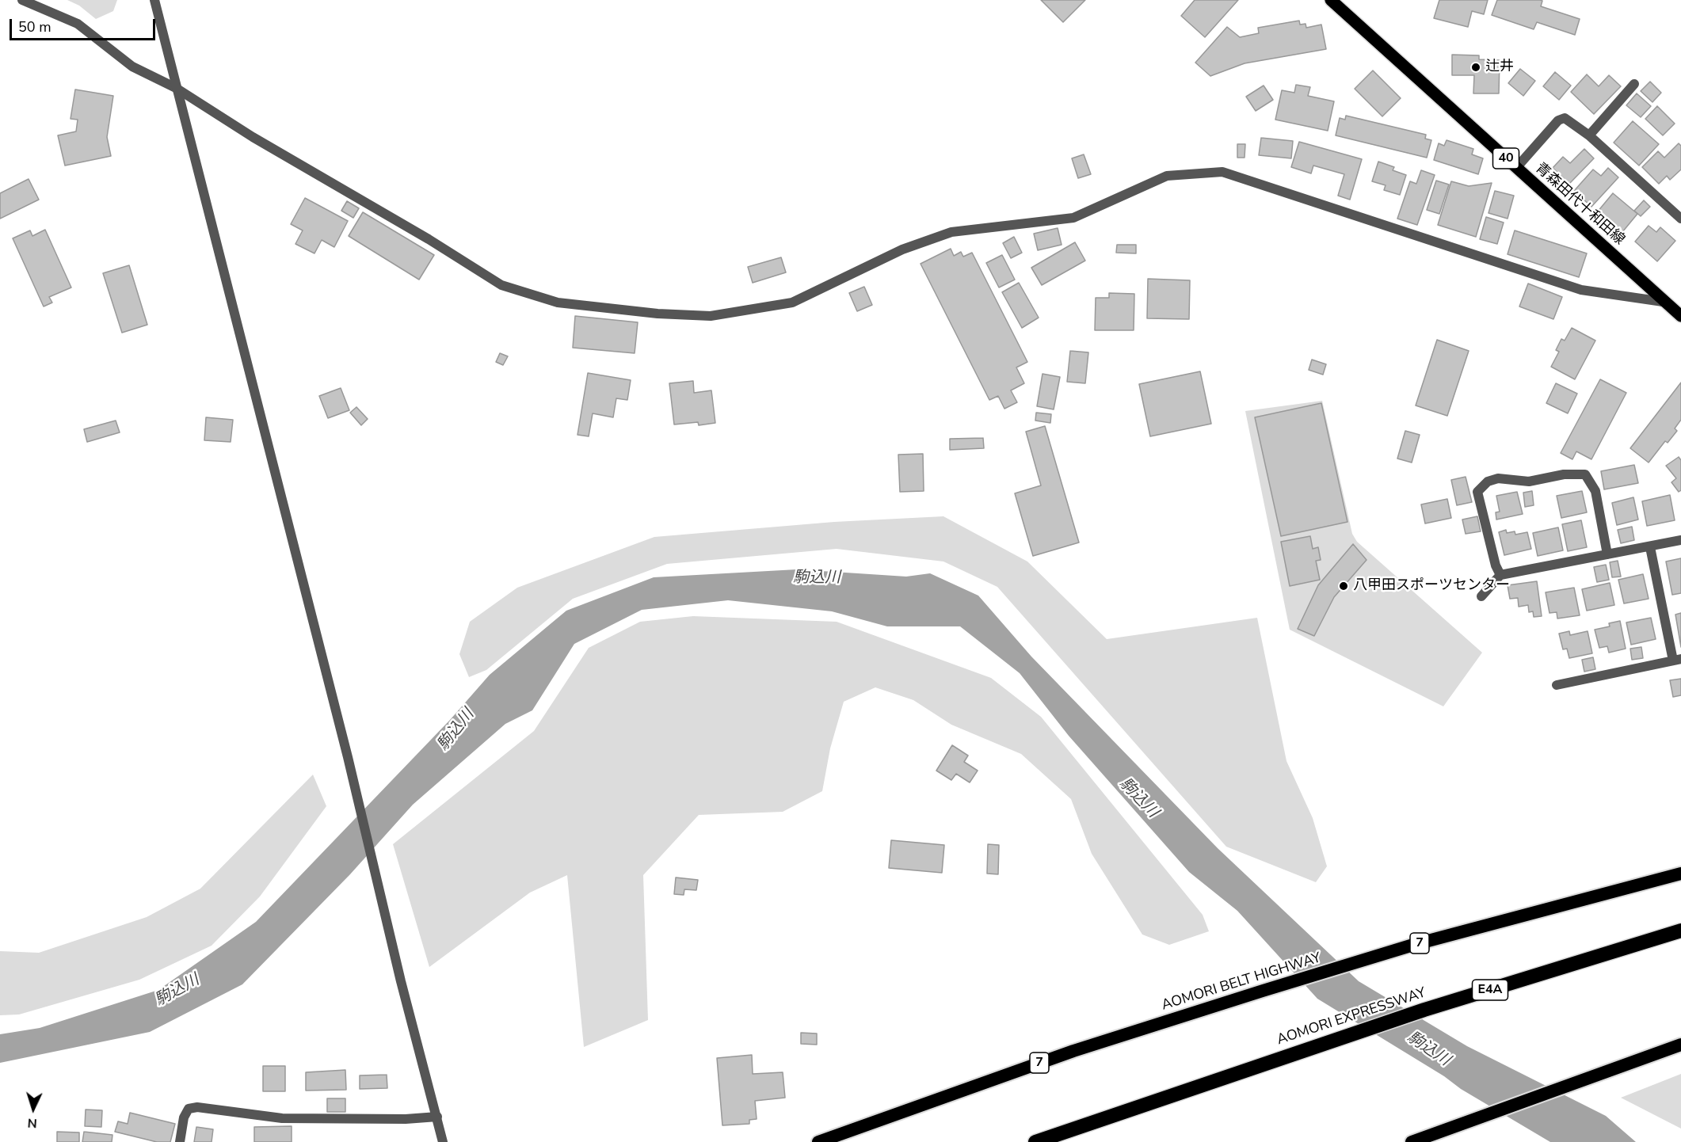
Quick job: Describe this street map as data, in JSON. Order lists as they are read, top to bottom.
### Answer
{
  "streets": {
    "highway": [
      "7",
      "AOMORI BELT HIGHWAY",
      "E4A",
      "AOMORI EXPRESSWAY"
    ],
    "main road": ["40", "青森田代十和田線"]
  },
  "water": ["駒込川"],
  "places": ["辻井", "八甲田スポーツセンター"],
  "scale_bar": "50 m",
  "north": "bottom"
}
